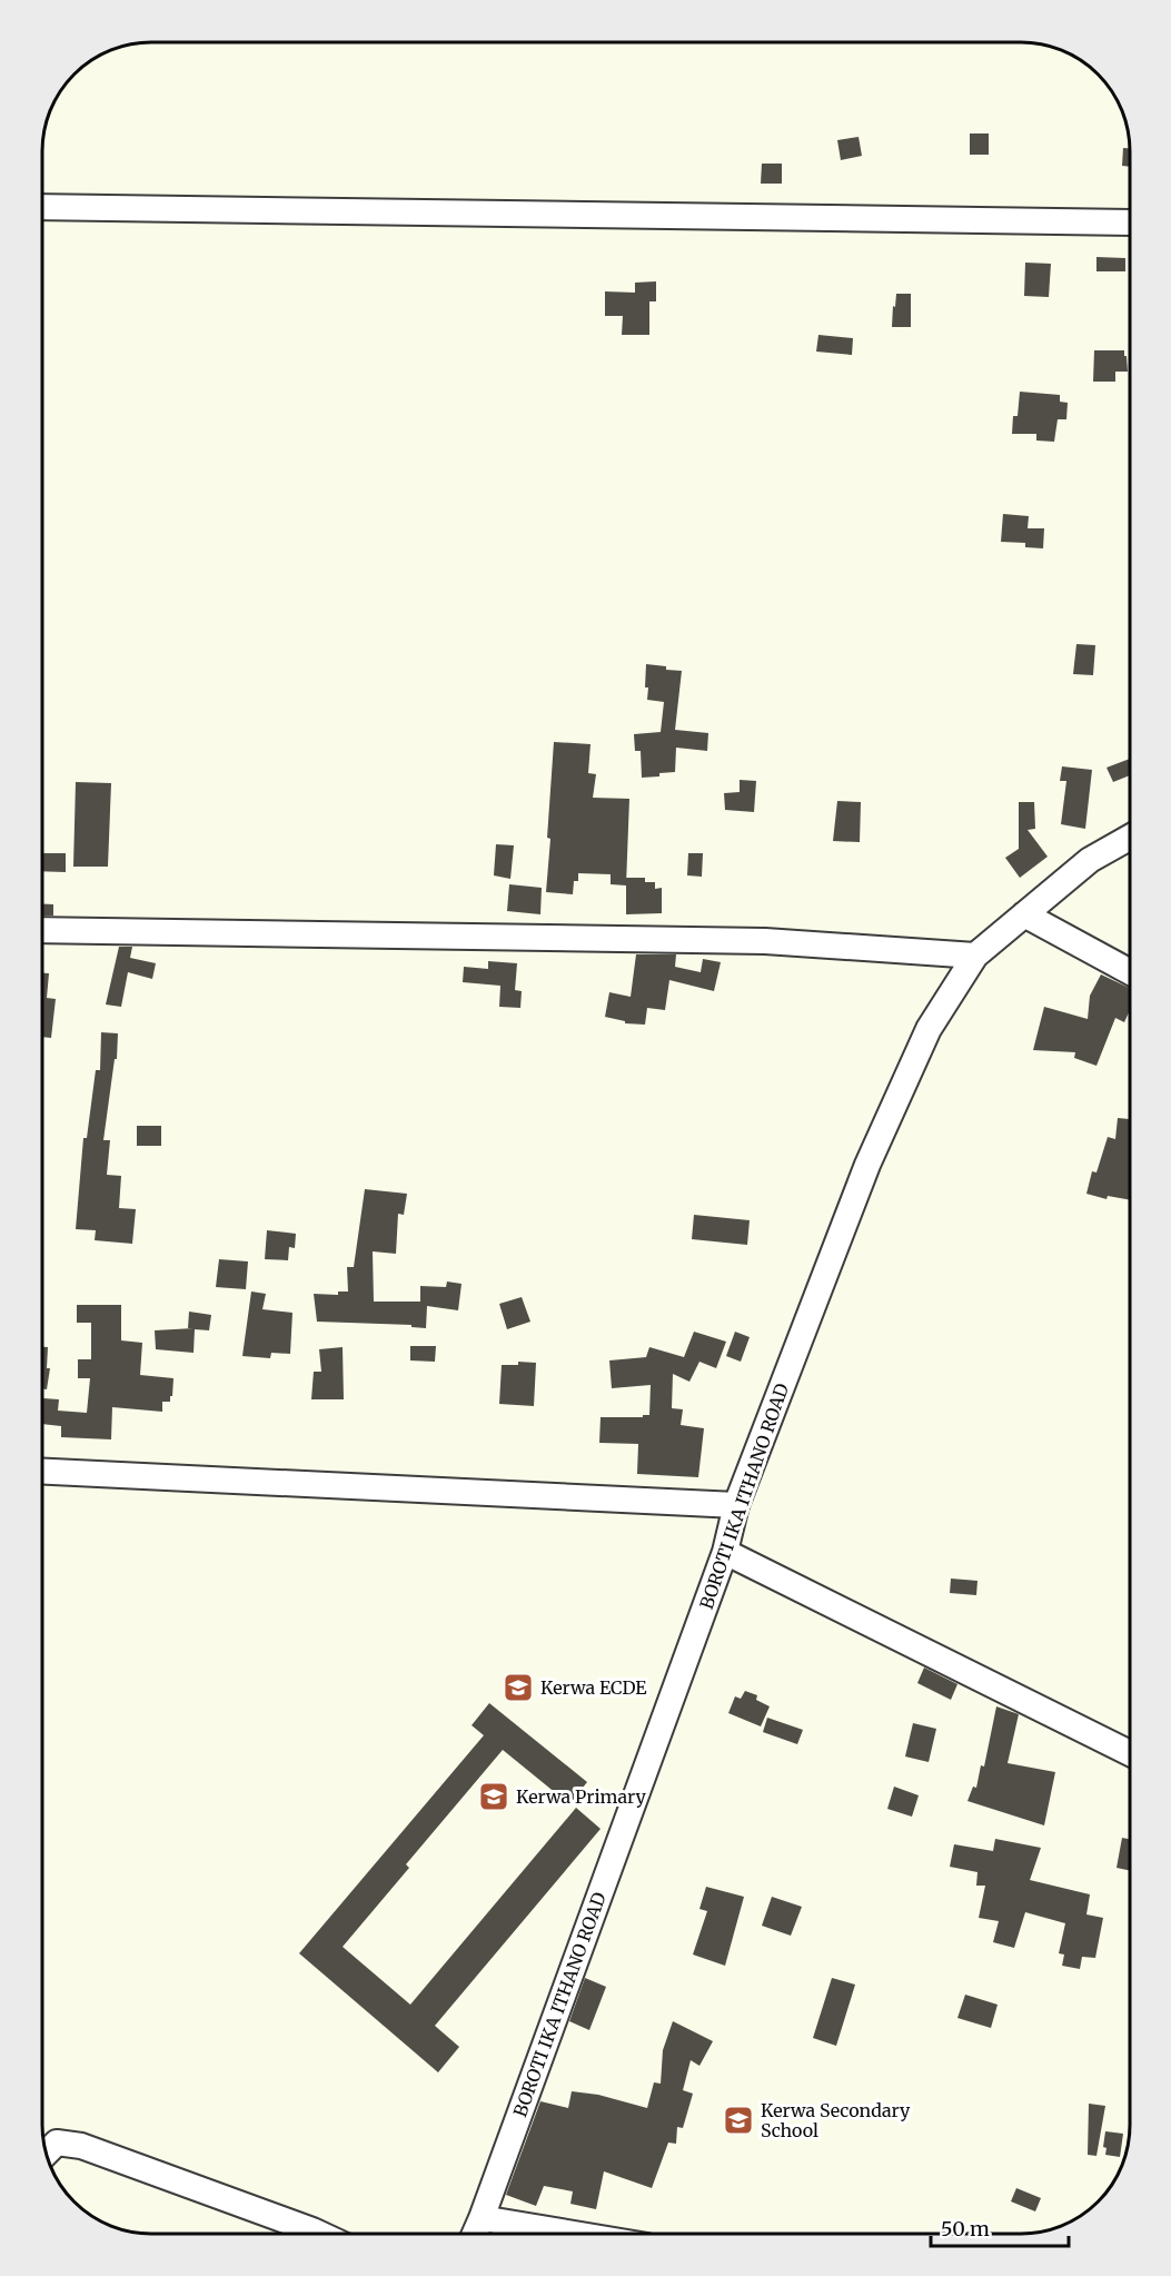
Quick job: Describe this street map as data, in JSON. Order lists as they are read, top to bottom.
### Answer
{
  "streets": {
    "street": ["BOROTI IKA ITHANO ROAD"]
  },
  "places": {
    "school or university": ["Kerwa ECDE", "Kerwa Primary", "Kerwa Secondary School"]
  },
  "scale_bar": "50 m"
}
